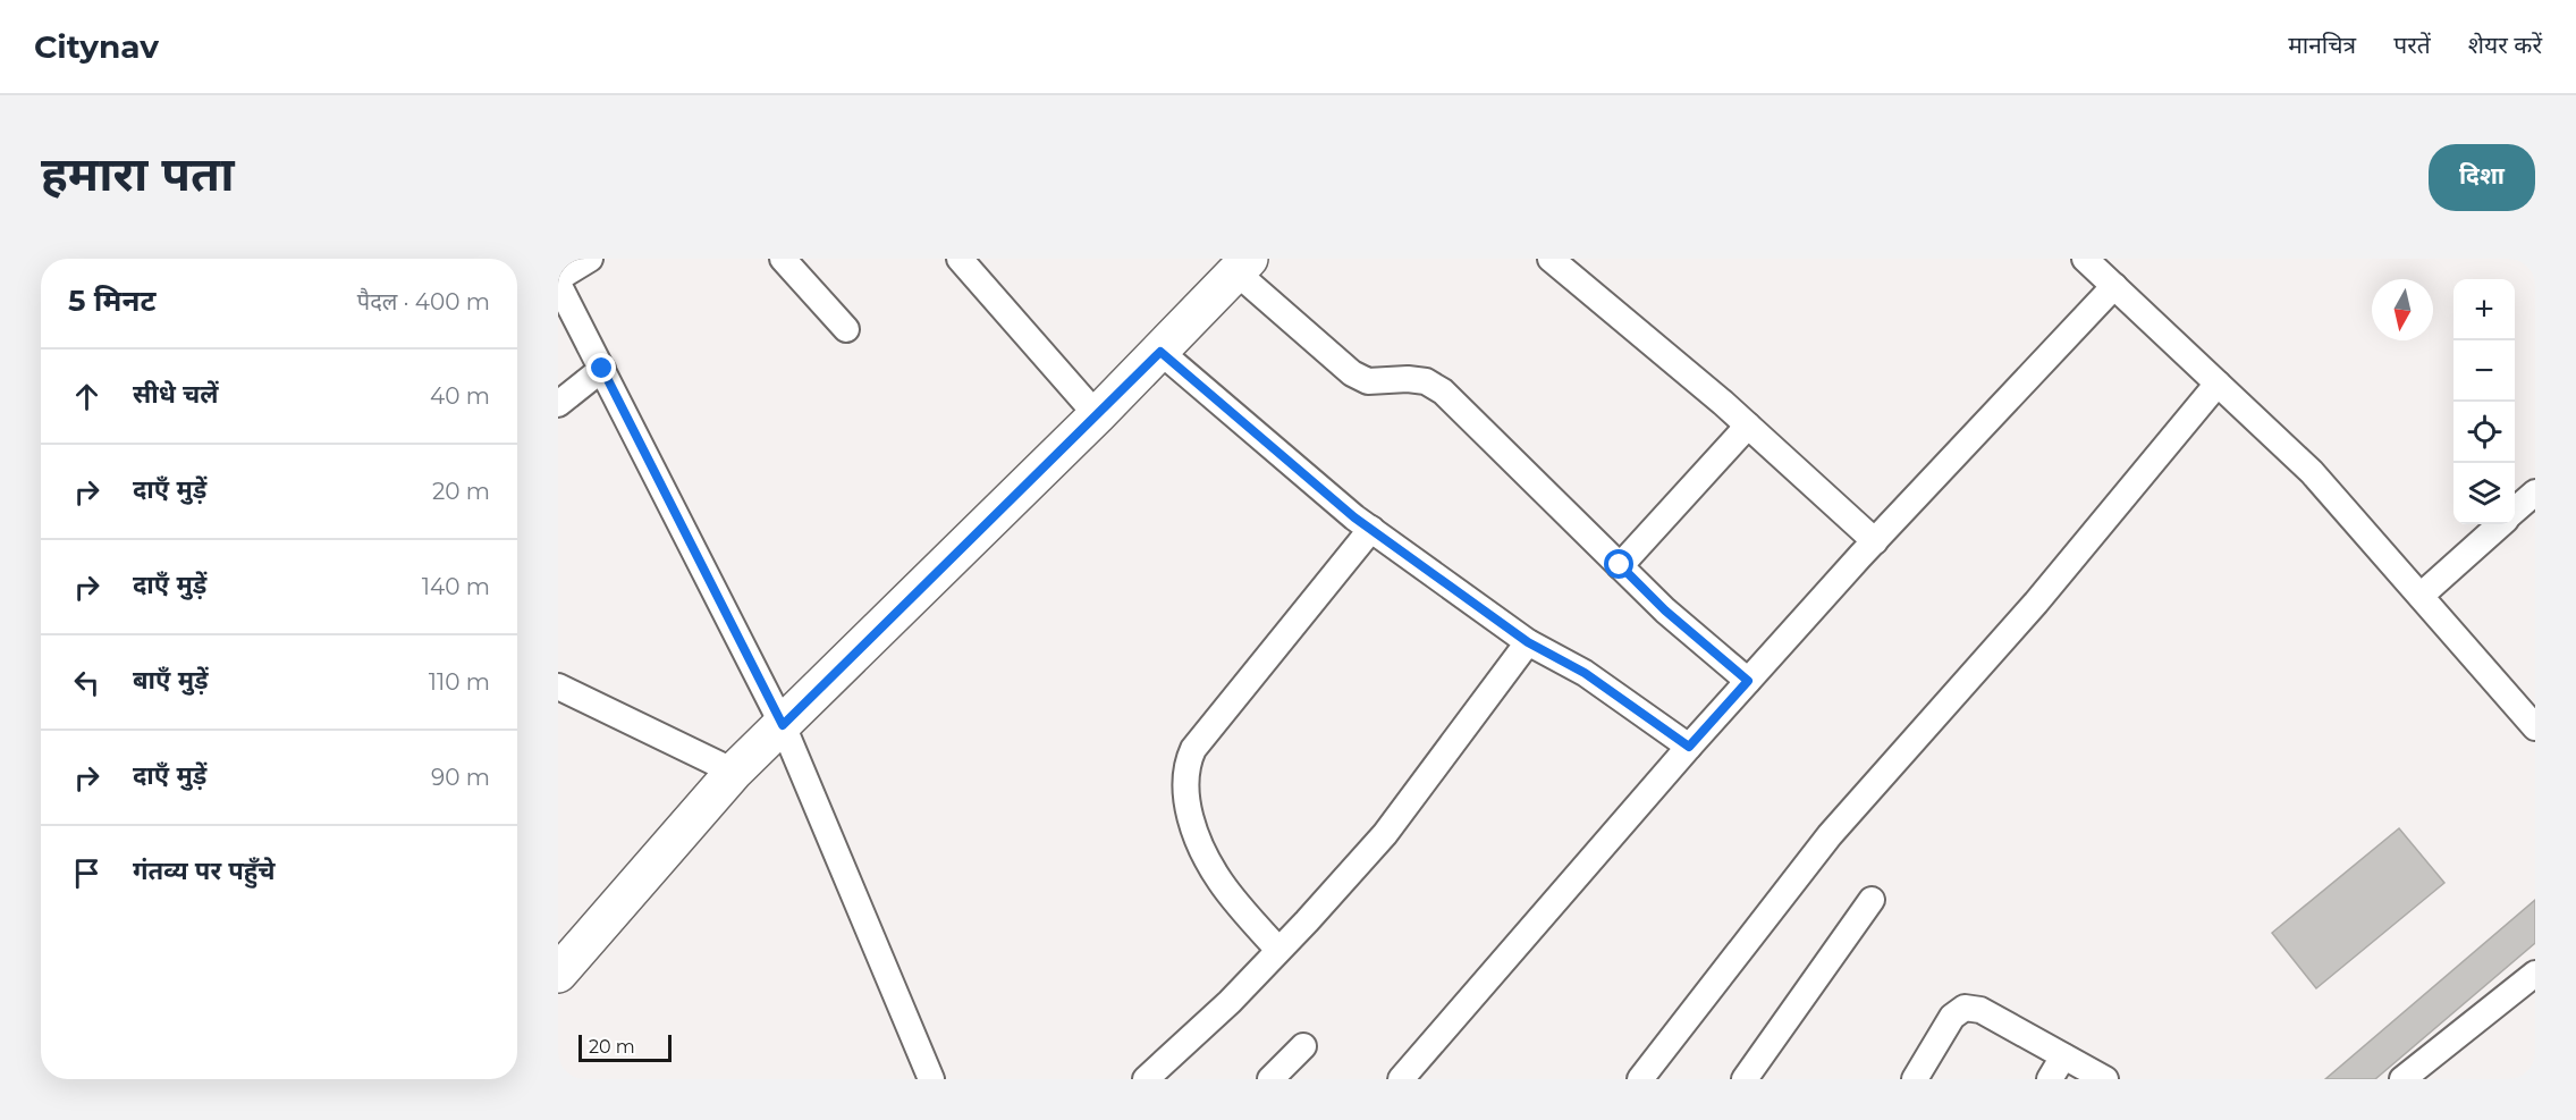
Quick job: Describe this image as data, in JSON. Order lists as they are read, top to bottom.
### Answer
{
  "scale_bar": "20 m",
  "north": "bottom",
  "page": {
    "header": "Citynav",
    "nav": ["मानचित्र", "परतें", "शेयर करें"],
    "title": "हमारा पता",
    "buttons": "दिशा",
    "heading": ["5 मिनट", "पैदल · 400 m"],
    "map_buttons": ["+", "−"],
    "list": [
      ["सीधे चलें", "40 m"],
      ["दाएँ मुड़ें", "20 m"],
      ["दाएँ मुड़ें", "140 m"],
      ["बाएँ मुड़ें", "110 m"],
      ["दाएँ मुड़ें", "90 m"],
      "गंतव्य पर पहुँचे"
    ],
    "scale": "20 m"
  }
}
